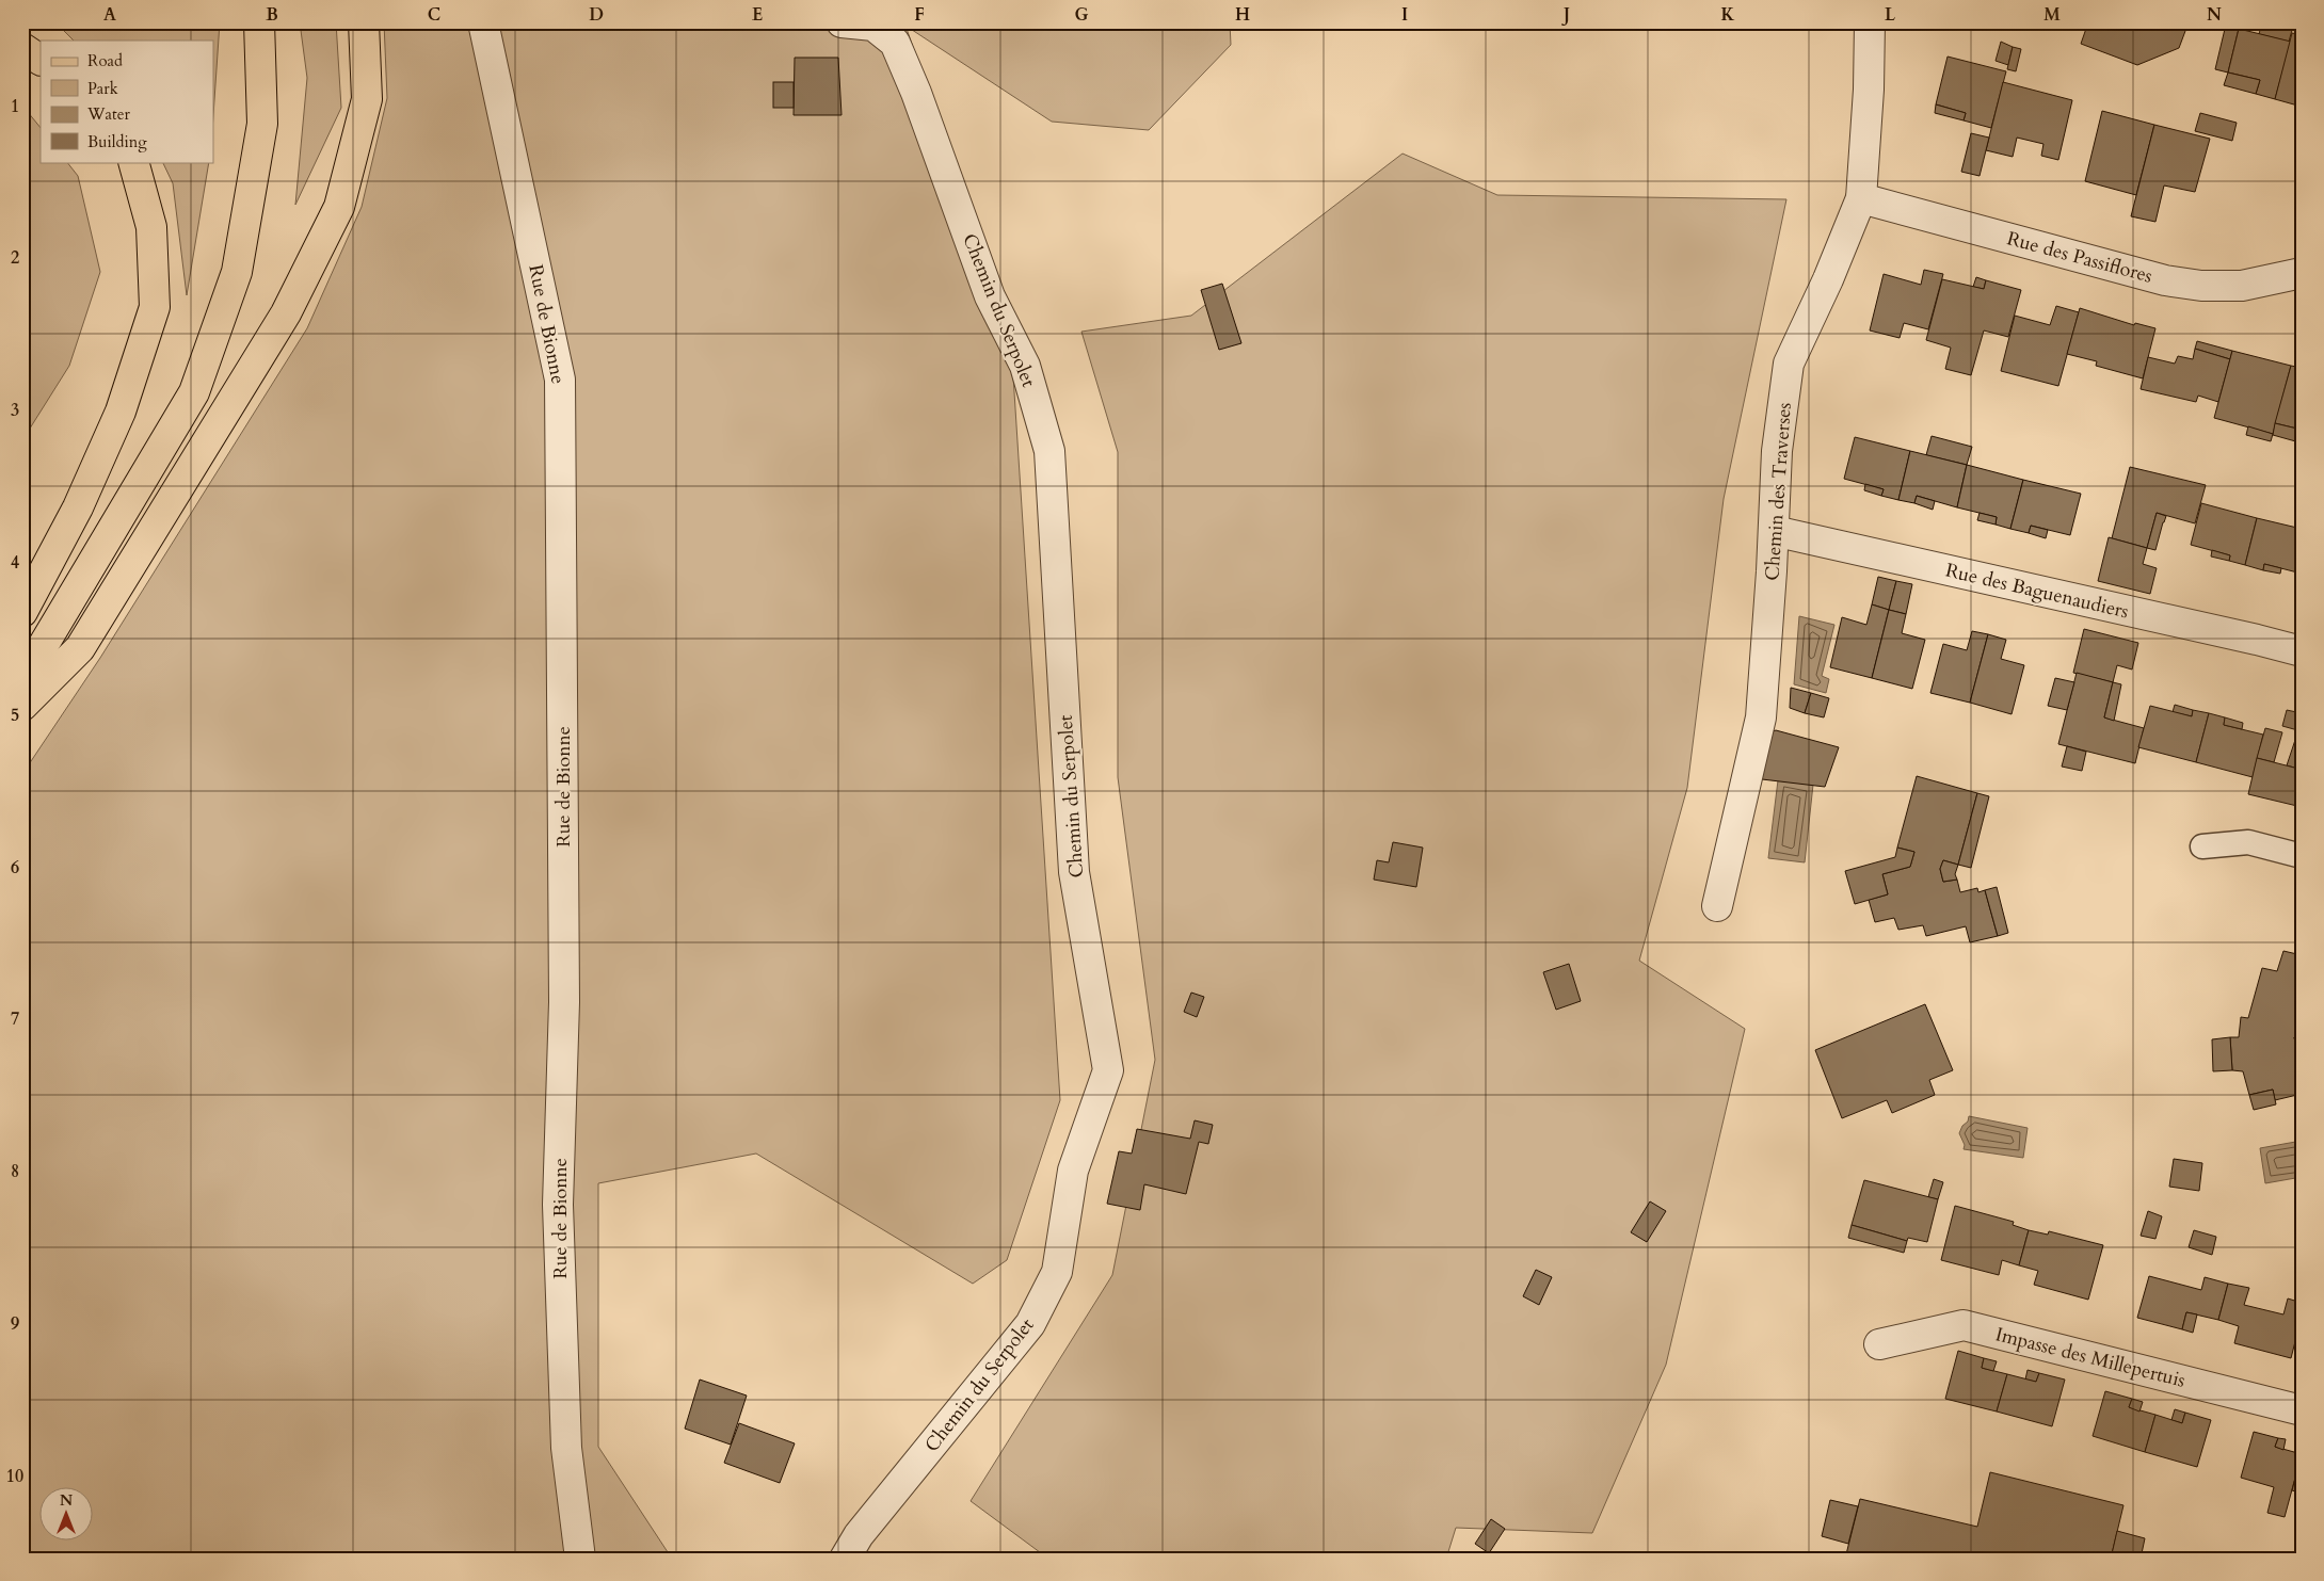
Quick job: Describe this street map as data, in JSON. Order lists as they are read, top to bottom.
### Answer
{
  "streets": {
    "street": [
      "Rue des Passiflores",
      "Chemin du Serpolet",
      "Rue de Bionne",
      "Chemin des Traverses",
      "Rue des Baguenaudiers",
      "Impasse des Millepertuis"
    ]
  },
  "crossings": [
    ["Rue des Passiflores", "Chemin des Traverses"],
    ["Chemin des Traverses", "Rue des Baguenaudiers"]
  ],
  "legend": [
    "Road",
    "Park",
    "Water",
    "Building"
  ],
  "north": "top",
  "grid": {
    "columns": [
      "A",
      "B",
      "C",
      "D",
      "E",
      "F",
      "G",
      "H",
      "I",
      "J",
      "K",
      "L",
      "M",
      "N"
    ],
    "rows": [
      "1",
      "2",
      "3",
      "4",
      "5",
      "6",
      "7",
      "8",
      "9",
      "10"
    ]
  }
}
